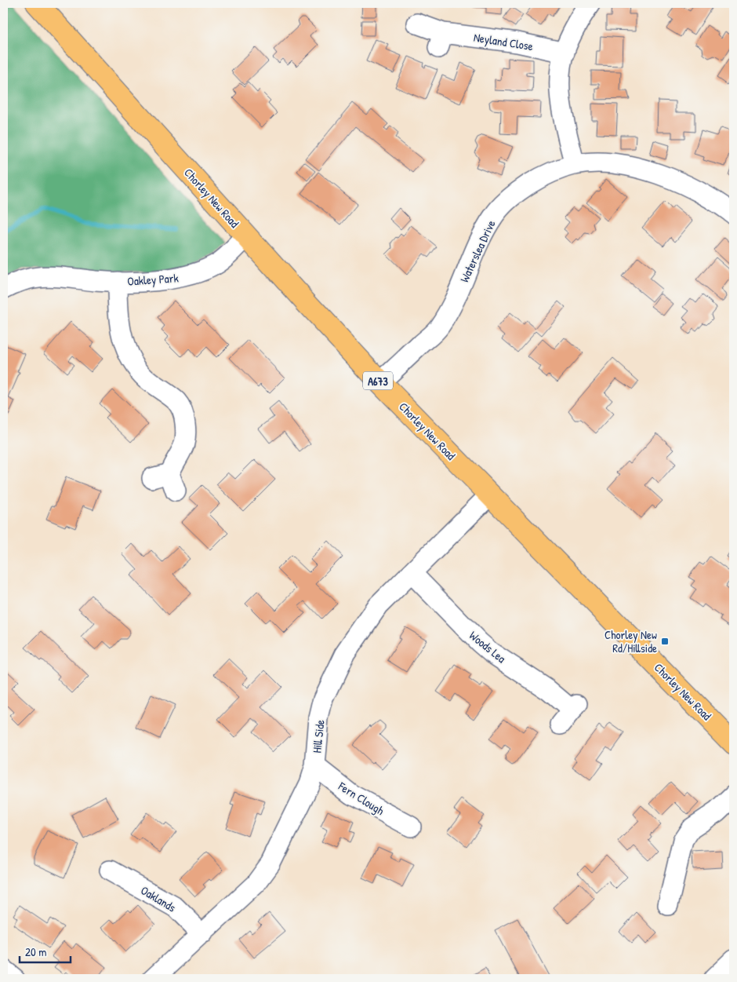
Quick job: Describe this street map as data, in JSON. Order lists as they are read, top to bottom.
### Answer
{
  "streets": {
    "main road": ["Chorley New Road", "A673"],
    "street": [
      "Neyland Close",
      "Waterslea Drive",
      "Oakley Park",
      "Woods Lea",
      "Hill Side",
      "Fern Clough",
      "Oaklands"
    ]
  },
  "crossings": [
    ["Chorley New Road", "Waterslea Drive"],
    ["Chorley New Road", "Oakley Park"],
    ["Chorley New Road", "Hill Side"],
    ["Woods Lea", "Hill Side"],
    ["Hill Side", "Fern Clough"],
    ["Hill Side", "Oaklands"]
  ],
  "places": {
    "transit": ["Chorley New Rd/Hillside"]
  },
  "scale_bar": "20 m"
}
